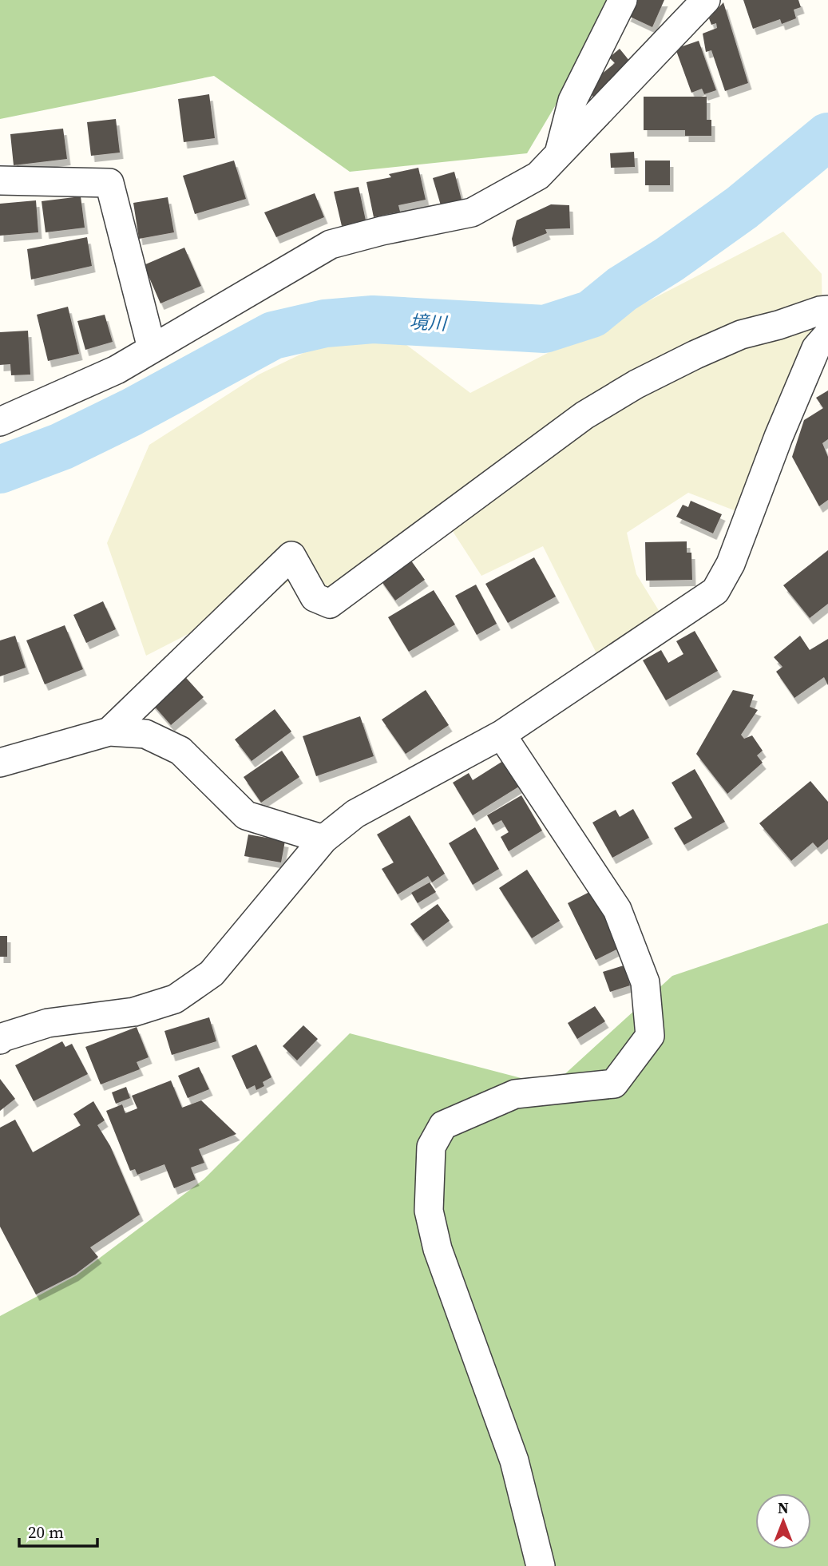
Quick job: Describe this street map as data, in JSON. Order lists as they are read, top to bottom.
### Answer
{
  "water": ["境川"],
  "scale_bar": "20 m",
  "north": "top"
}
